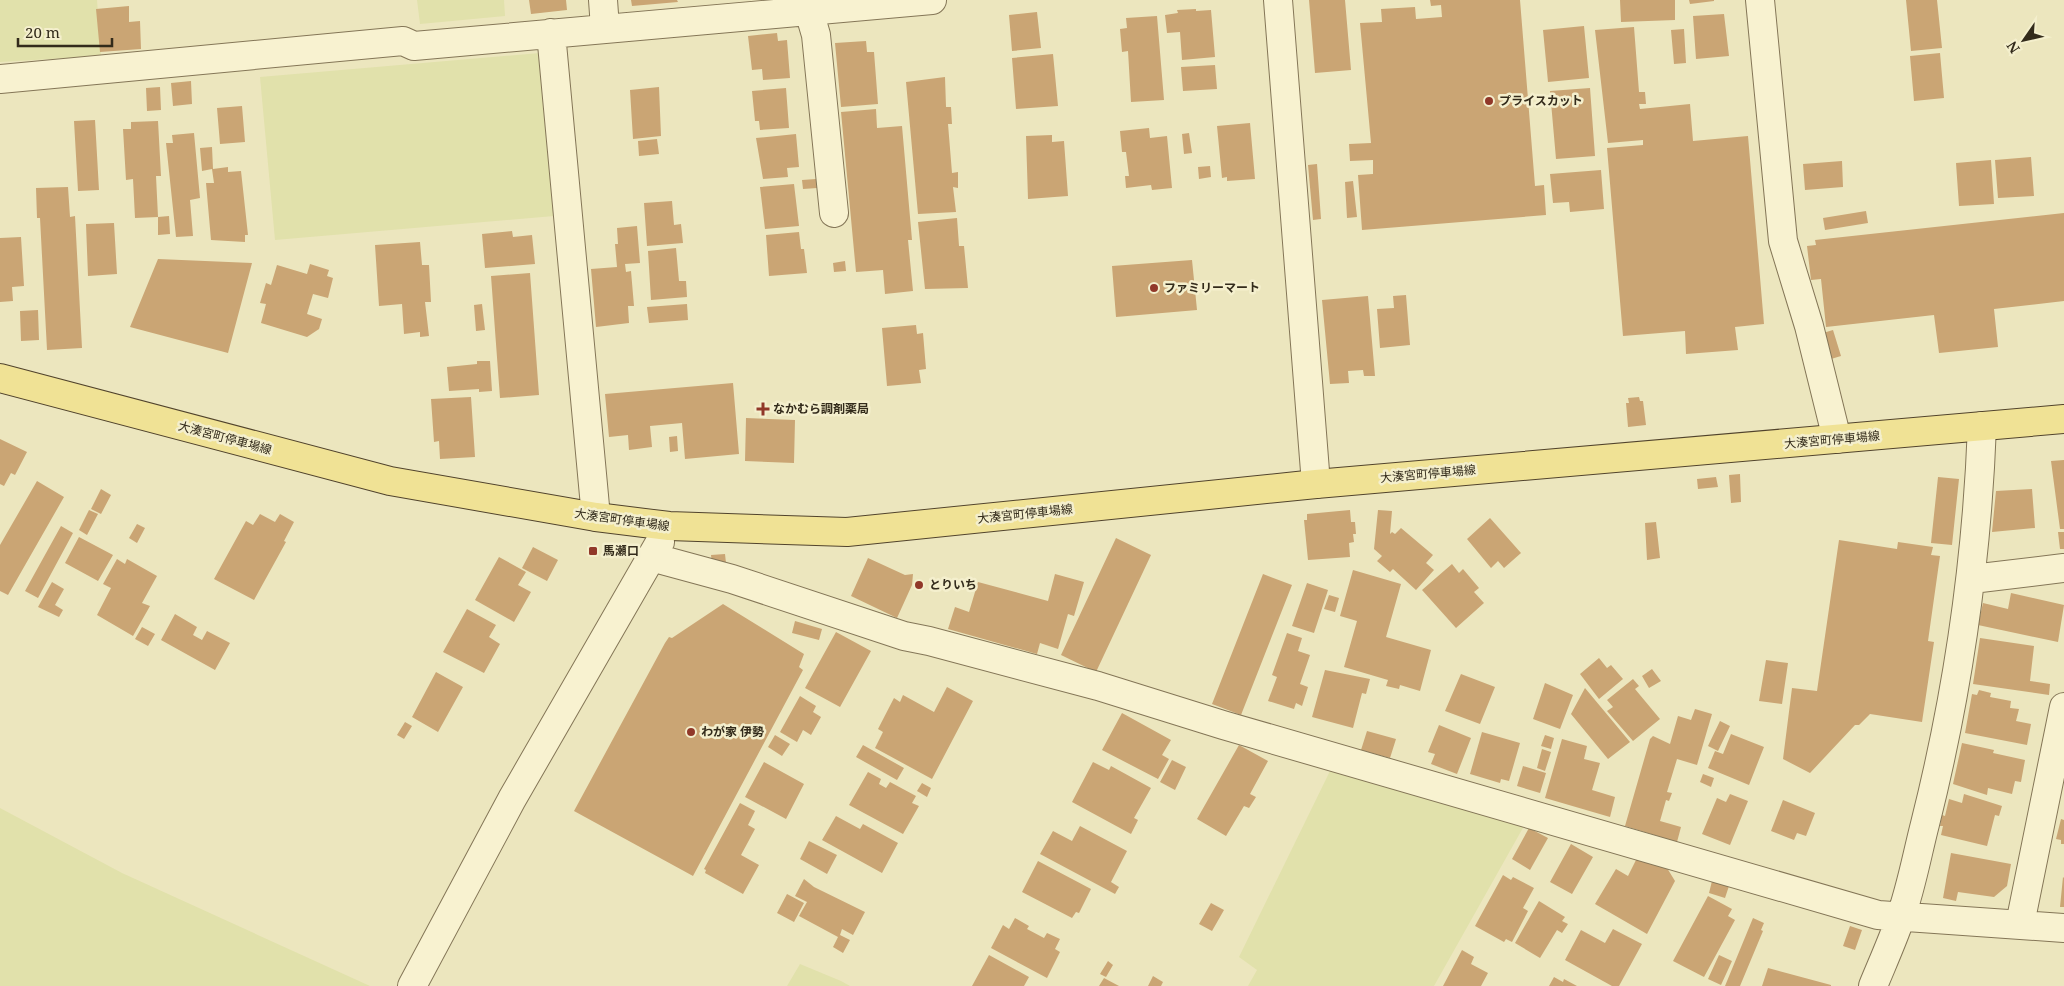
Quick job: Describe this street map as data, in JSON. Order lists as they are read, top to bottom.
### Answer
{
  "streets": {
    "main road": ["大湊宮町停車場線"]
  },
  "places": {
    "other": [
      "プライスカット",
      "ファミリーマート",
      "とりいち",
      "わが家 伊勢"
    ],
    "health": ["なかむら調剤薬局"],
    "transit": ["馬瀬口"]
  },
  "scale_bar": "20 m",
  "north": "bottom left"
}
